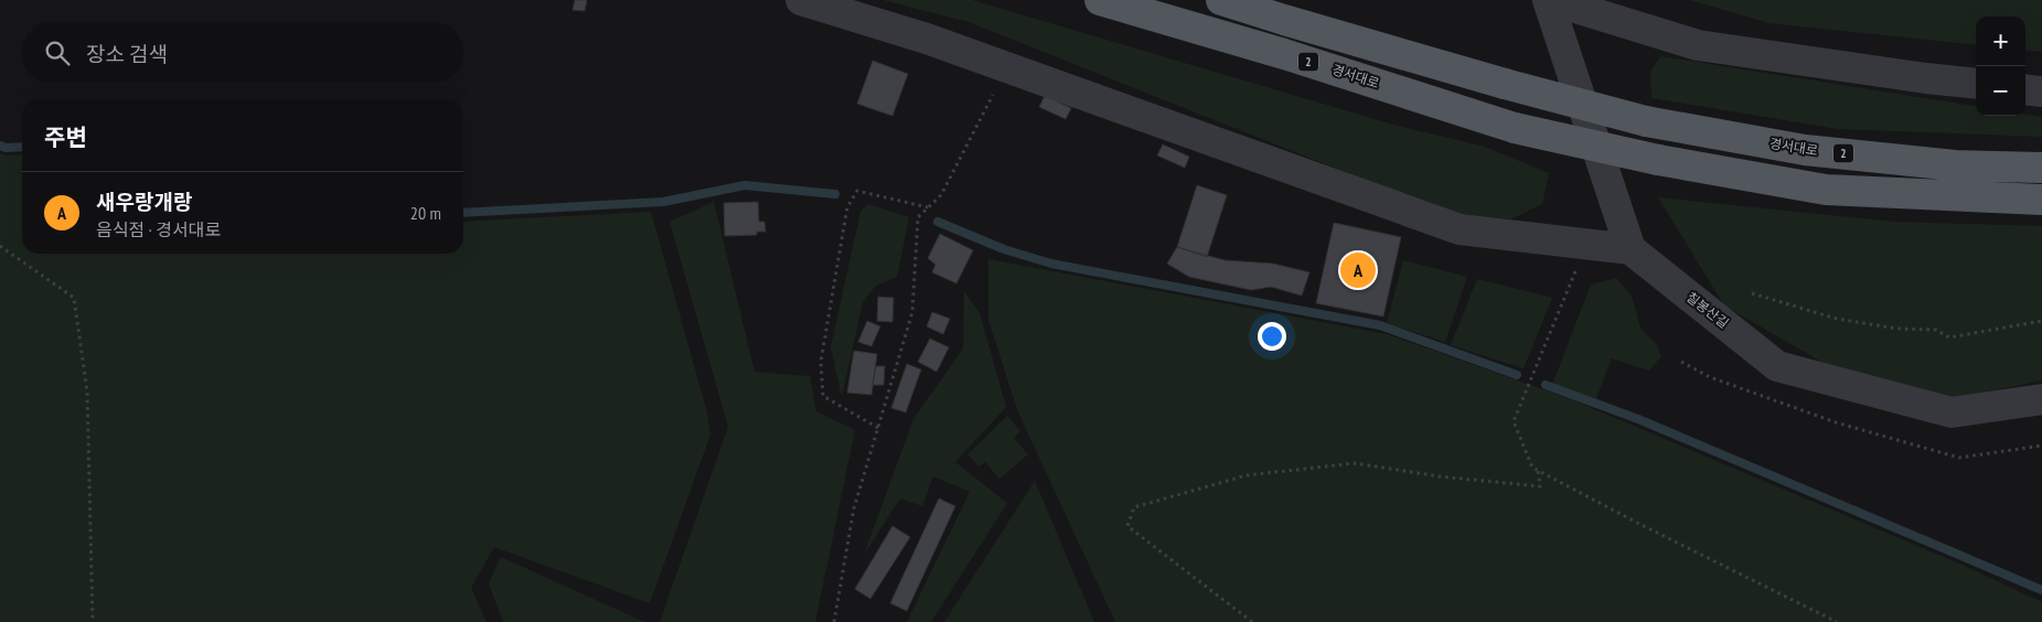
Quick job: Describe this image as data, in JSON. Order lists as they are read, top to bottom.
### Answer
{
  "streets": {
    "main road": ["2", "경서대로"],
    "street": ["칠봉산길"]
  },
  "page": {
    "map_buttons": ["+", "−"],
    "search": "장소 검색",
    "heading": "주변",
    "list": [
      {
        "mark": "A",
        "name": "새우랑개랑",
        "note": "음식점 · 경서대로",
        "value": "20 m"
      }
    ],
    "pins": "A"
  }
}
